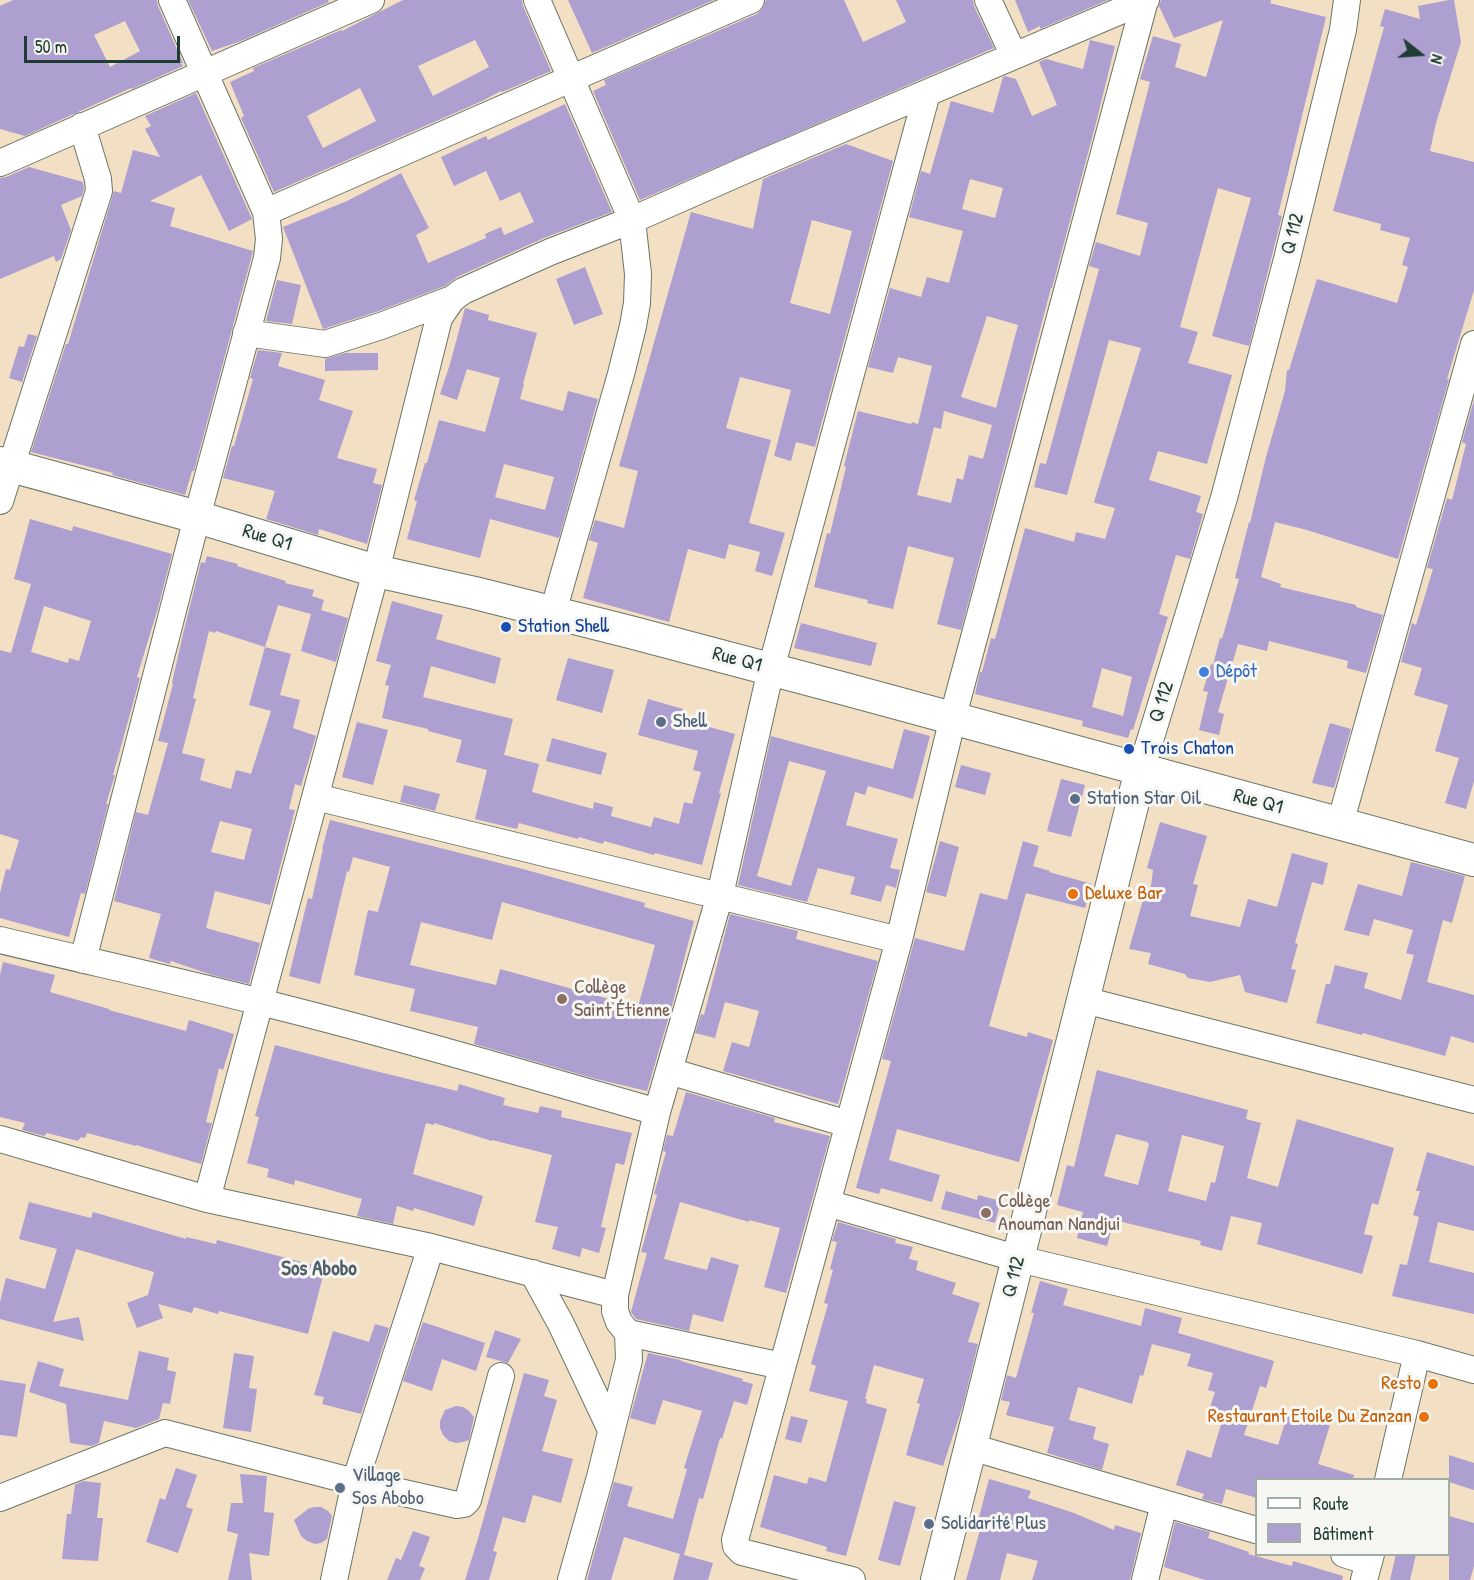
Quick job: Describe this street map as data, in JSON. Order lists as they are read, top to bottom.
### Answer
{
  "streets": {
    "street": ["Q 112", "Rue Q1"]
  },
  "crossings": [
    ["Q 112", "Rue Q1"]
  ],
  "districts": ["Sos Abobo"],
  "places": [
    "Station Shell",
    "Dépôt",
    "Shell",
    "Trois Chaton",
    "Station Star Oil",
    "Deluxe Bar",
    "Collège Saint Étienne",
    "Collège Anouman Nandjui",
    "Resto",
    "Restaurant Etoile Du Zanzan",
    "Village Sos Abobo",
    "Solidarité Plus"
  ],
  "legend": ["Route", "Bâtiment"],
  "scale_bar": "50 m",
  "north": "right"
}
